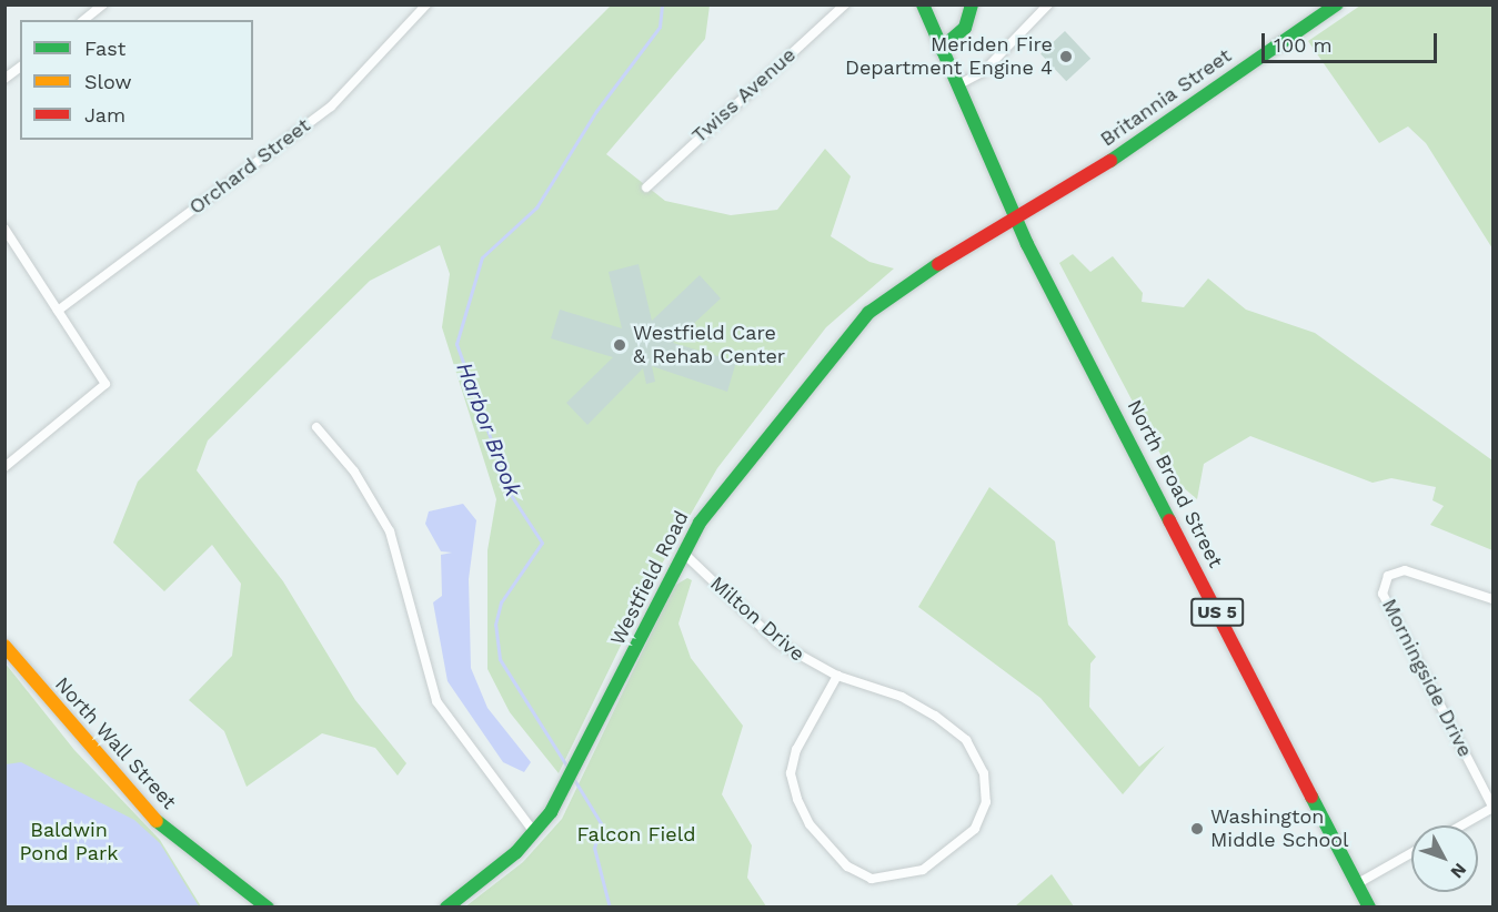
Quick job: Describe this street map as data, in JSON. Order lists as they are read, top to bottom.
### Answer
{
  "streets": {
    "main road": [
      "Britannia Street",
      "North Broad Street",
      "Westfield Road",
      "US 5",
      "North Wall Street"
    ],
    "street": [
      "Twiss Avenue",
      "Orchard Street",
      "Milton Drive",
      "Morningside Drive"
    ]
  },
  "crossings": [
    ["Britannia Street", "North Broad Street"],
    ["Britannia Street", "Westfield Road"],
    ["Britannia Street", "US 5"],
    ["North Broad Street", "Westfield Road"],
    ["North Broad Street", "US 5"],
    ["Westfield Road", "US 5"],
    ["Westfield Road", "Milton Drive"]
  ],
  "water": ["Harbor Brook"],
  "parks": ["Baldwin Pond Park", "Falcon Field"],
  "places": ["Meriden Fire Department Engine 4", "Westfield Care & Rehab Center", "Washington Middle School"],
  "legend": ["Fast", "Slow", "Jam"],
  "scale_bar": "100 m",
  "north": "bottom right"
}
